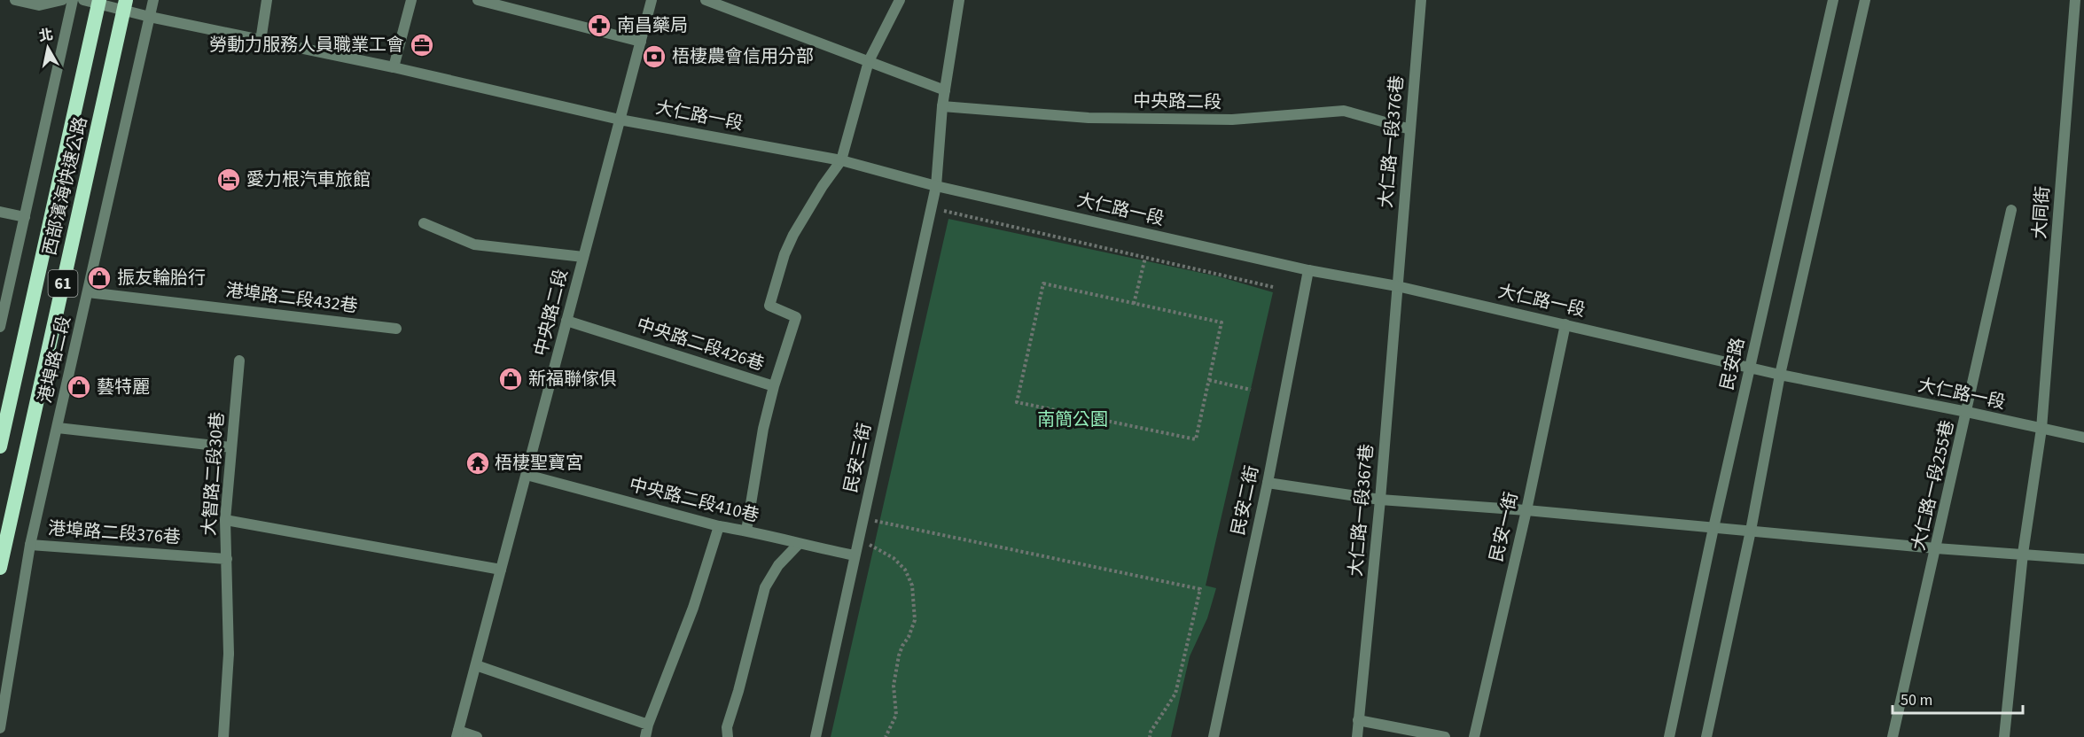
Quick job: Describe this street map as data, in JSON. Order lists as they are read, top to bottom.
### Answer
{
  "streets": {
    "highway": ["西部濱海快速公路", "61"],
    "street": [
      "中央路二段",
      "大仁路一段",
      "大仁路一段376巷",
      "大同街",
      "港埠路二段432巷",
      "中央路二段426巷",
      "港埠路二段",
      "民安路",
      "民安三街",
      "大智路二段30巷",
      "大仁路一段255巷",
      "中央路二段410巷",
      "民安二街",
      "大仁路一段367巷",
      "民安一街",
      "港埠路二段376巷"
    ]
  },
  "crossings": [
    ["中央路二段", "大仁路一段"],
    ["中央路二段", "大仁路一段376巷"],
    ["中央路二段", "中央路二段426巷"],
    ["中央路二段", "中央路二段410巷"],
    ["大仁路一段", "大仁路一段376巷"],
    ["大仁路一段", "大同街"],
    ["大仁路一段", "港埠路二段"],
    ["大仁路一段", "民安路"],
    ["大仁路一段", "民安三街"],
    ["大仁路一段", "大仁路一段255巷"],
    ["大仁路一段", "民安二街"],
    ["大仁路一段", "大仁路一段367巷"],
    ["大仁路一段", "民安一街"],
    ["大仁路一段376巷", "大仁路一段367巷"],
    ["港埠路二段432巷", "港埠路二段"],
    ["中央路二段426巷", "中央路二段410巷"],
    ["港埠路二段", "港埠路二段376巷"],
    ["民安三街", "中央路二段410巷"],
    ["大智路二段30巷", "港埠路二段376巷"]
  ],
  "parks": ["南簡公園"],
  "places": {
    "pharmacy": ["南昌藥局"],
    "office": ["勞動力服務人員職業工會"],
    "bank": ["梧棲農會信用分部"],
    "hotel": ["愛力根汽車旅館"],
    "shop": ["振友輪胎行", "新福聯傢俱", "藝特麗"],
    "temple": ["梧棲聖寶宮"]
  },
  "scale_bar": "50 m",
  "north": "top"
}
